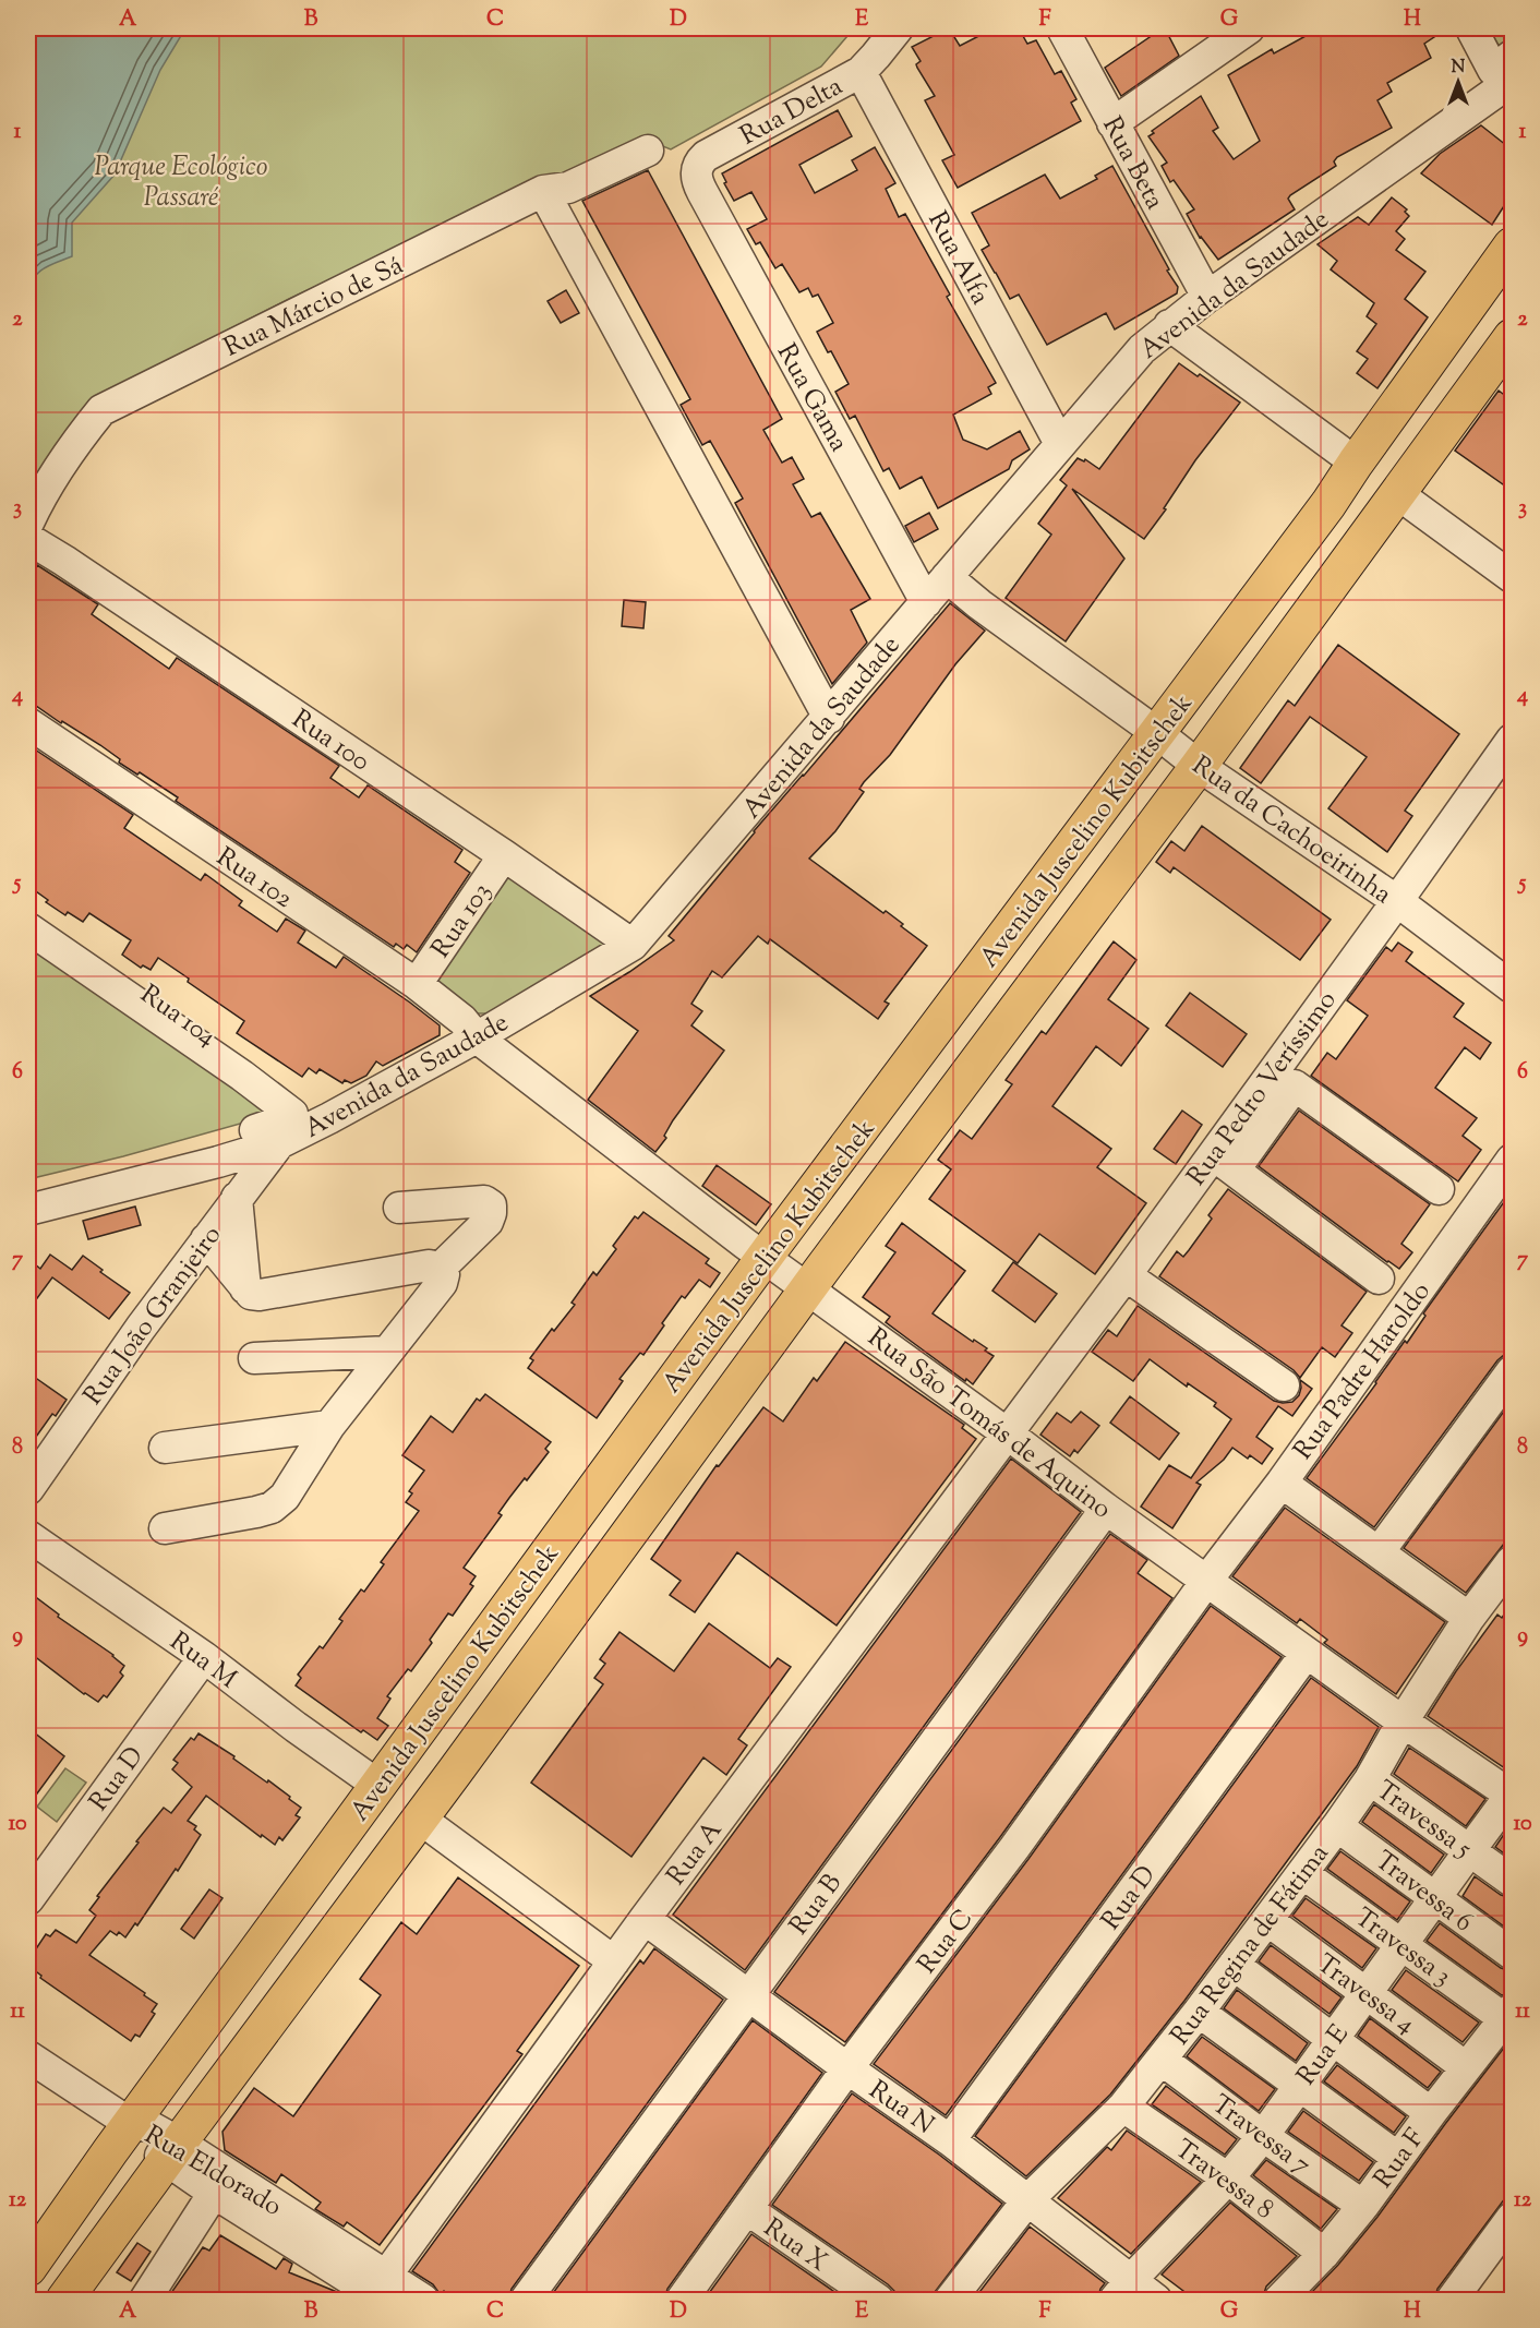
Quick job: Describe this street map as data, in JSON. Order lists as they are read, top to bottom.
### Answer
{
  "streets": {
    "main road": ["Avenida Juscelino Kubitschek"],
    "street": [
      "Rua Delta",
      "Rua Beta",
      "Rua Alfa",
      "Avenida da Saudade",
      "Rua Márcio de Sá",
      "Rua Gama",
      "Rua 100",
      "Rua da Cachoeirinha",
      "Rua 102",
      "Rua 103",
      "Rua 104",
      "Rua Pedro Veríssimo",
      "Rua João Granjeiro",
      "Rua Padre Haroldo",
      "Rua São Tomás de Aquino",
      "Rua M",
      "Rua D",
      "Travessa 5",
      "Rua A",
      "Travessa 6",
      "Rua B",
      "Rua C",
      "Rua Regina de Fátima",
      "Travessa 3",
      "Travessa 4",
      "Rua E",
      "Rua N",
      "Travessa 7",
      "Rua F",
      "Rua Eldorado",
      "Travessa 8",
      "Rua X"
    ]
  },
  "crossings": [
    ["Rua Delta", "Rua Alfa"],
    ["Rua Delta", "Rua Gama"],
    ["Rua Beta", "Avenida da Saudade"],
    ["Rua Alfa", "Avenida da Saudade"],
    ["Avenida da Saudade", "Rua Gama"],
    ["Avenida da Saudade", "Rua 100"],
    ["Avenida da Saudade", "Rua da Cachoeirinha"],
    ["Avenida da Saudade", "Rua 102"],
    ["Avenida da Saudade", "Rua 104"],
    ["Avenida da Saudade", "Rua João Granjeiro"],
    ["Avenida da Saudade", "Rua São Tomás de Aquino"],
    ["Rua 100", "Rua 103"],
    ["Rua da Cachoeirinha", "Avenida Juscelino Kubitschek"],
    ["Rua da Cachoeirinha", "Rua Pedro Veríssimo"],
    ["Avenida Juscelino Kubitschek", "Rua São Tomás de Aquino"],
    ["Avenida Juscelino Kubitschek", "Rua M"],
    ["Avenida Juscelino Kubitschek", "Rua Eldorado"],
    ["Rua 102", "Rua 103"],
    ["Rua 102", "Rua São Tomás de Aquino"],
    ["Rua Pedro Veríssimo", "Rua São Tomás de Aquino"],
    ["Rua Pedro Veríssimo", "Rua A"],
    ["Rua Padre Haroldo", "Rua São Tomás de Aquino"],
    ["Rua Padre Haroldo", "Rua C"],
    ["Rua São Tomás de Aquino", "Rua D"],
    ["Rua São Tomás de Aquino", "Rua A"],
    ["Rua São Tomás de Aquino", "Rua B"],
    ["Rua São Tomás de Aquino", "Rua C"],
    ["Rua São Tomás de Aquino", "Rua Regina de Fátima"],
    ["Rua São Tomás de Aquino", "Rua E"],
    ["Rua M", "Rua D"],
    ["Rua D", "Rua N"],
    ["Travessa 5", "Rua Regina de Fátima"],
    ["Travessa 5", "Rua E"],
    ["Rua A", "Rua N"],
    ["Rua A", "Rua Eldorado"],
    ["Travessa 6", "Rua Regina de Fátima"],
    ["Travessa 6", "Rua E"],
    ["Rua B", "Rua N"],
    ["Rua C", "Rua N"],
    ["Rua C", "Rua X"],
    ["Rua Regina de Fátima", "Travessa 3"],
    ["Rua Regina de Fátima", "Travessa 4"],
    ["Rua Regina de Fátima", "Rua N"],
    ["Rua Regina de Fátima", "Travessa 7"],
    ["Rua Regina de Fátima", "Travessa 8"],
    ["Travessa 3", "Rua E"],
    ["Travessa 3", "Rua F"],
    ["Travessa 4", "Rua E"],
    ["Travessa 4", "Rua F"],
    ["Rua E", "Rua N"],
    ["Rua E", "Travessa 7"],
    ["Rua E", "Travessa 8"],
    ["Travessa 7", "Rua F"],
    ["Rua F", "Travessa 8"]
  ],
  "parks": ["Parque Ecológico Passaré"],
  "north": "top",
  "grid": {
    "columns": [
      "A",
      "B",
      "C",
      "D",
      "E",
      "F",
      "G",
      "H"
    ],
    "rows": [
      "1",
      "2",
      "3",
      "4",
      "5",
      "6",
      "7",
      "8",
      "9",
      "10",
      "11",
      "12"
    ]
  }
}
